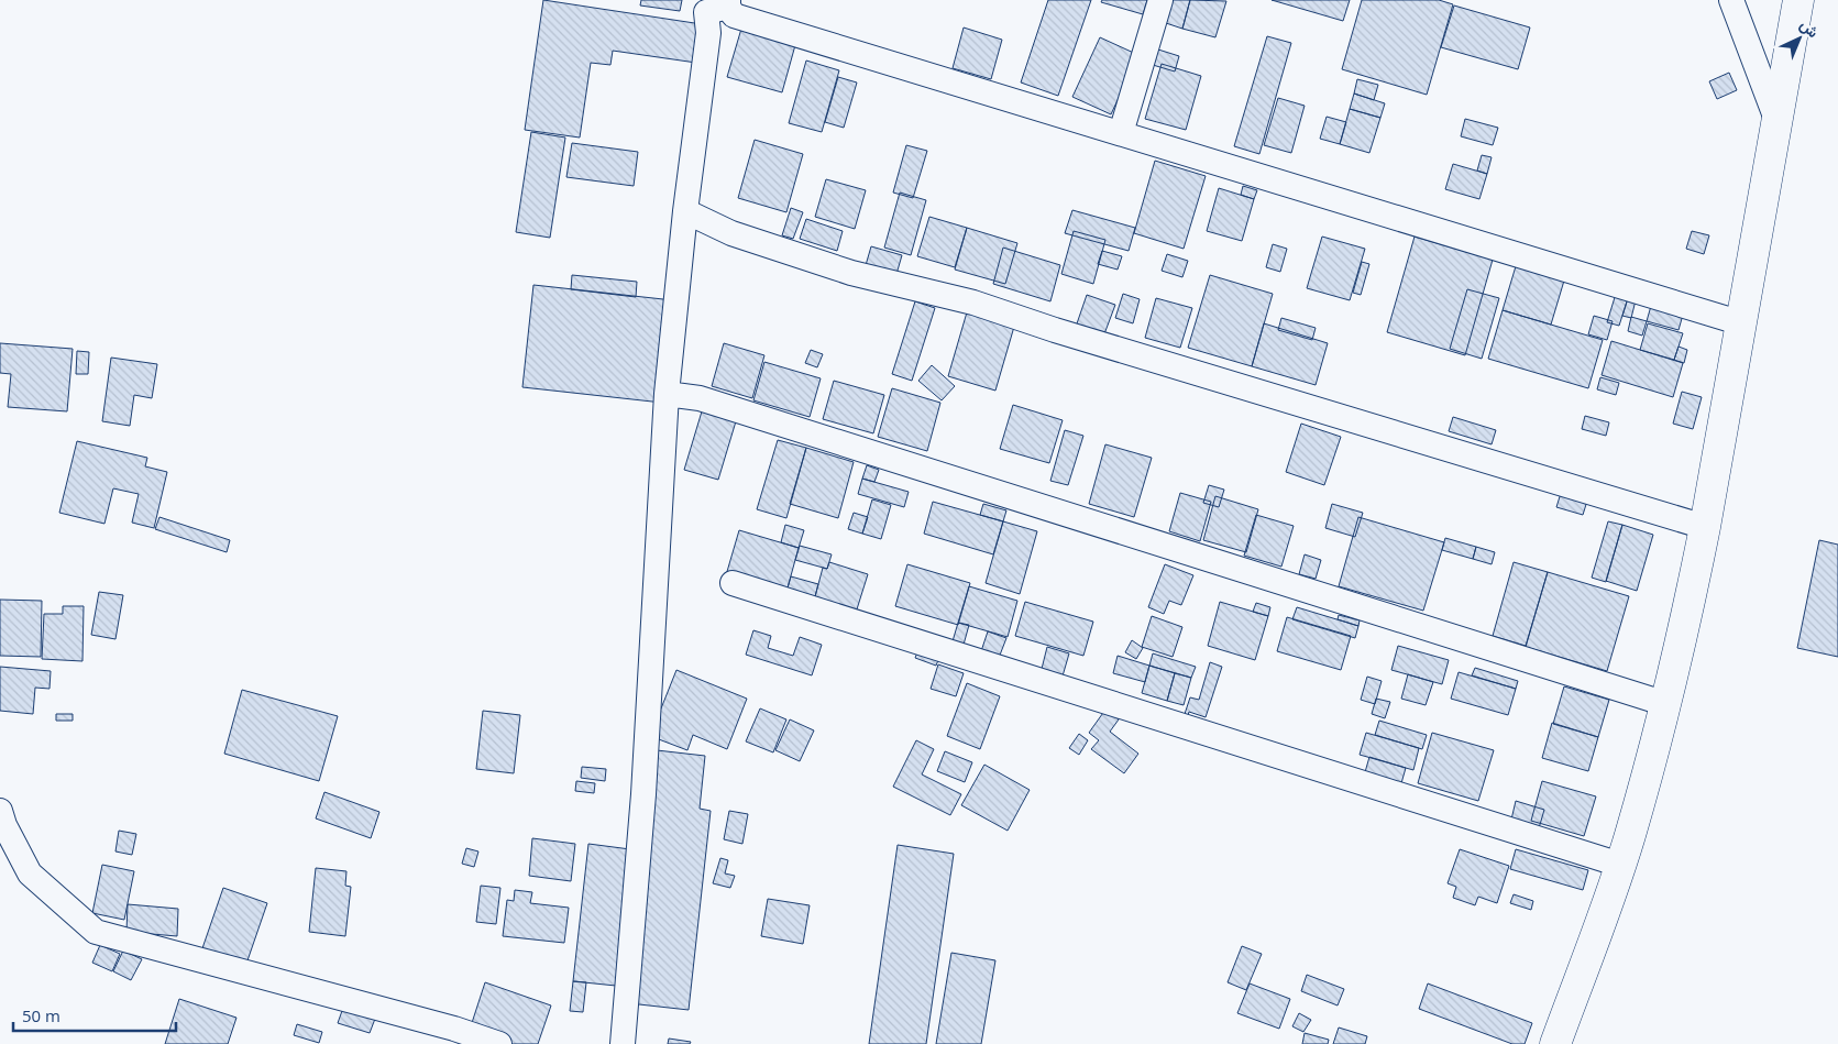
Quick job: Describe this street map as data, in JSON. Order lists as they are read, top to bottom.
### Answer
{
  "scale_bar": "50 m",
  "north": "top right"
}
